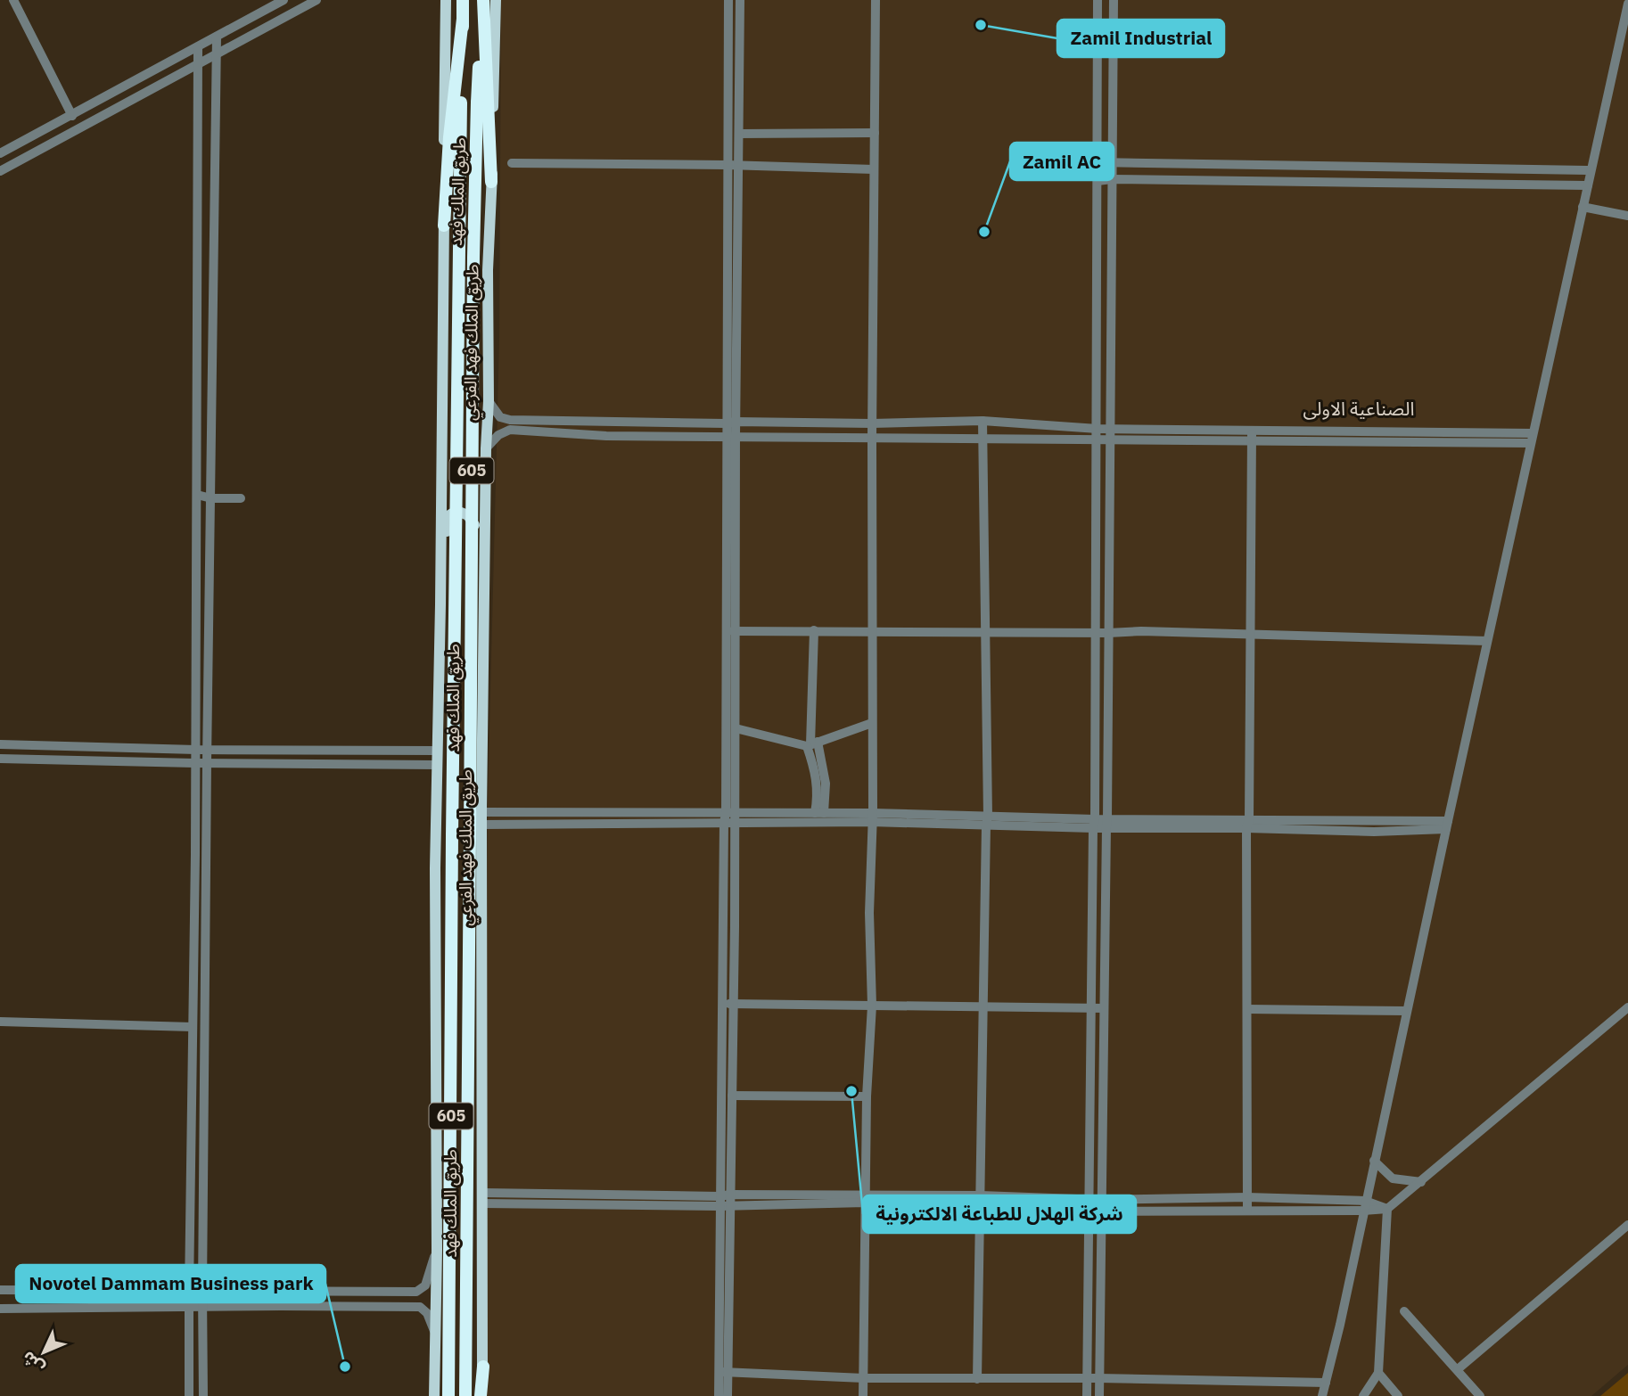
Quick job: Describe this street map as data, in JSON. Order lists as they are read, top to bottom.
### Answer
{
  "streets": {
    "highway": ["طريق الملك فهد", "605"],
    "main road": ["طريق الملك فهد الفرعي"]
  },
  "districts": ["الصناعية الاولى"],
  "places": [
    "Zamil Industrial",
    "Zamil AC",
    "شركة الهلال للطباعة الالكترونية",
    "Novotel Dammam Business park"
  ],
  "north": "bottom left"
}
